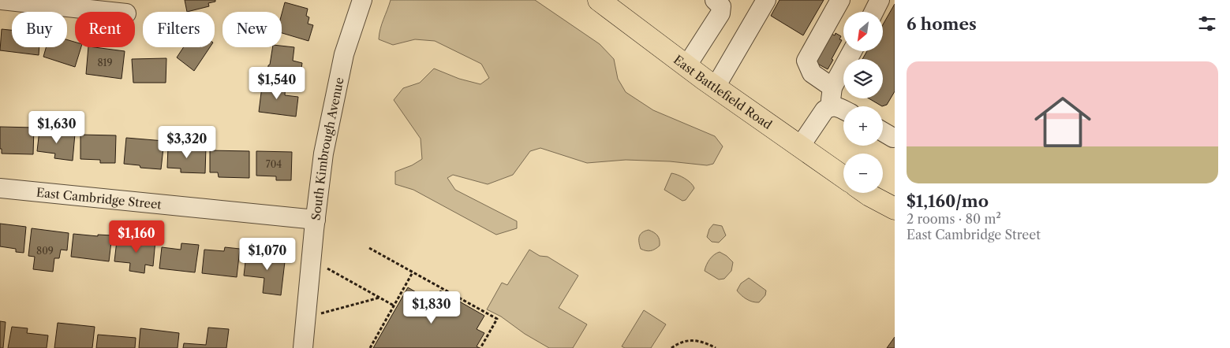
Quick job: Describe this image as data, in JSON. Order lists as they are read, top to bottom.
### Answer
{
  "streets": {
    "main road": ["East Battlefield Road"],
    "street": ["South Kimbrough Avenue", "East Cambridge Street"]
  },
  "crossings": [
    ["South Kimbrough Avenue", "East Cambridge Street"]
  ],
  "house_numbers": ["819", "704", "809"],
  "north": "bottom left",
  "page": {
    "heading": "6 homes",
    "map_buttons": ["+", "−"],
    "chip": [
      "Buy",
      "Rent",
      "Filters",
      "New"
    ],
    "list": [
      {
        "name": "$1,160/mo",
        "note": "2 rooms · 80 m² · East Cambridge Street"
      }
    ],
    "price": [
      "$1,540",
      "$1,630",
      "$3,320",
      "$1,160",
      "$1,070",
      "$1,830"
    ]
  }
}
